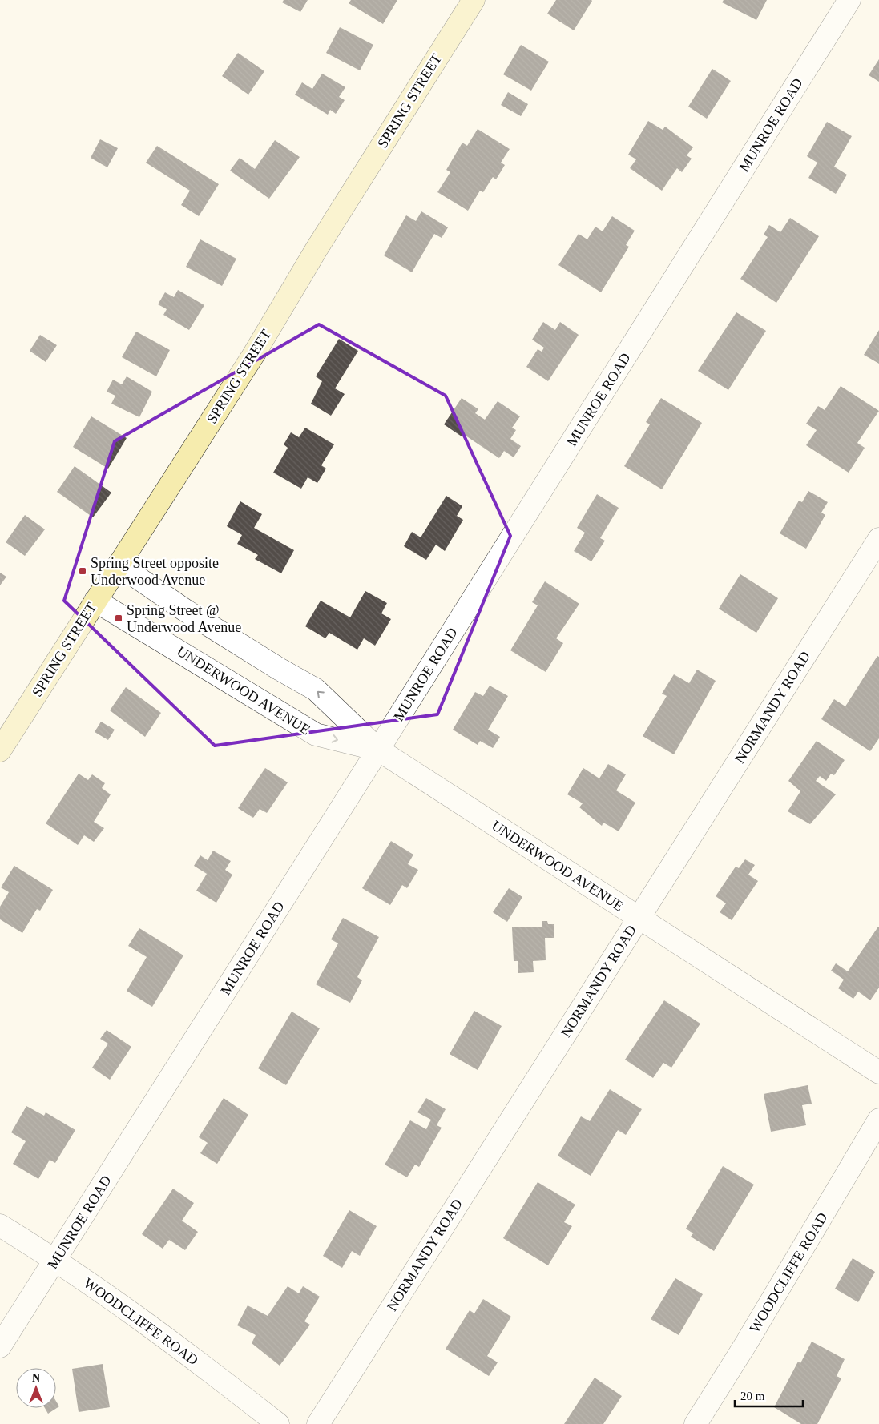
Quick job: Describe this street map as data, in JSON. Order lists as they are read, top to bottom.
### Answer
{
  "streets": {
    "main road": ["SPRING STREET"],
    "street": [
      "MUNROE ROAD",
      "UNDERWOOD AVENUE",
      "NORMANDY ROAD",
      "WOODCLIFFE ROAD"
    ]
  },
  "crossings": [
    ["SPRING STREET", "UNDERWOOD AVENUE"],
    ["MUNROE ROAD", "UNDERWOOD AVENUE"],
    ["MUNROE ROAD", "WOODCLIFFE ROAD"],
    ["UNDERWOOD AVENUE", "NORMANDY ROAD"]
  ],
  "places": {
    "transit": ["Spring Street opposite Underwood Avenue", "Spring Street @ Underwood Avenue"]
  },
  "scale_bar": "20 m",
  "north": "top"
}
